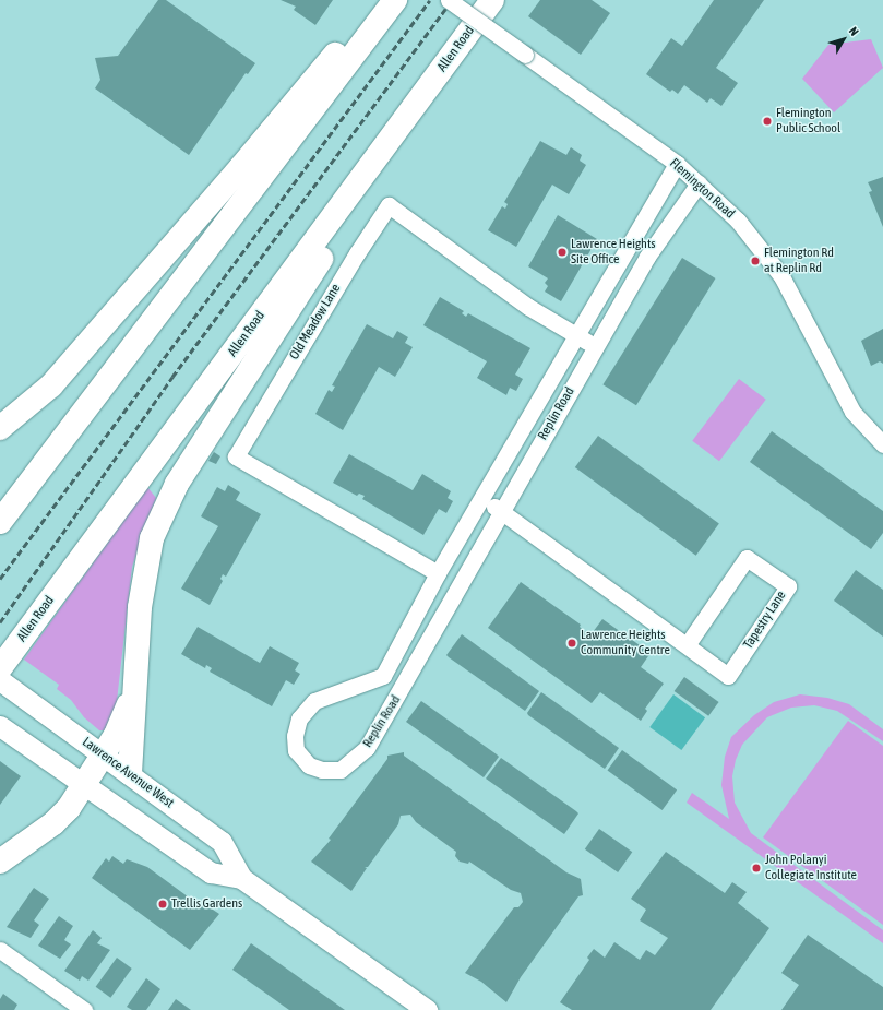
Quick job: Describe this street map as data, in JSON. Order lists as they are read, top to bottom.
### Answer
{
  "streets": {
    "highway": ["Allen Road"],
    "main road": ["Lawrence Avenue West"],
    "street": [
      "Flemington Road",
      "Old Meadow Lane",
      "Replin Road",
      "Tapestry Lane"
    ]
  },
  "crossings": [
    ["Flemington Road", "Replin Road"],
    ["Old Meadow Lane", "Replin Road"],
    ["Replin Road", "Tapestry Lane"]
  ],
  "places": [
    "Flemington Public School",
    "Lawrence Heights Site Office",
    "Flemington Rd at Replin Rd",
    "Lawrence Heights Community Centre",
    "John Polanyi Collegiate Institute",
    "Trellis Gardens"
  ],
  "north": "top right"
}
